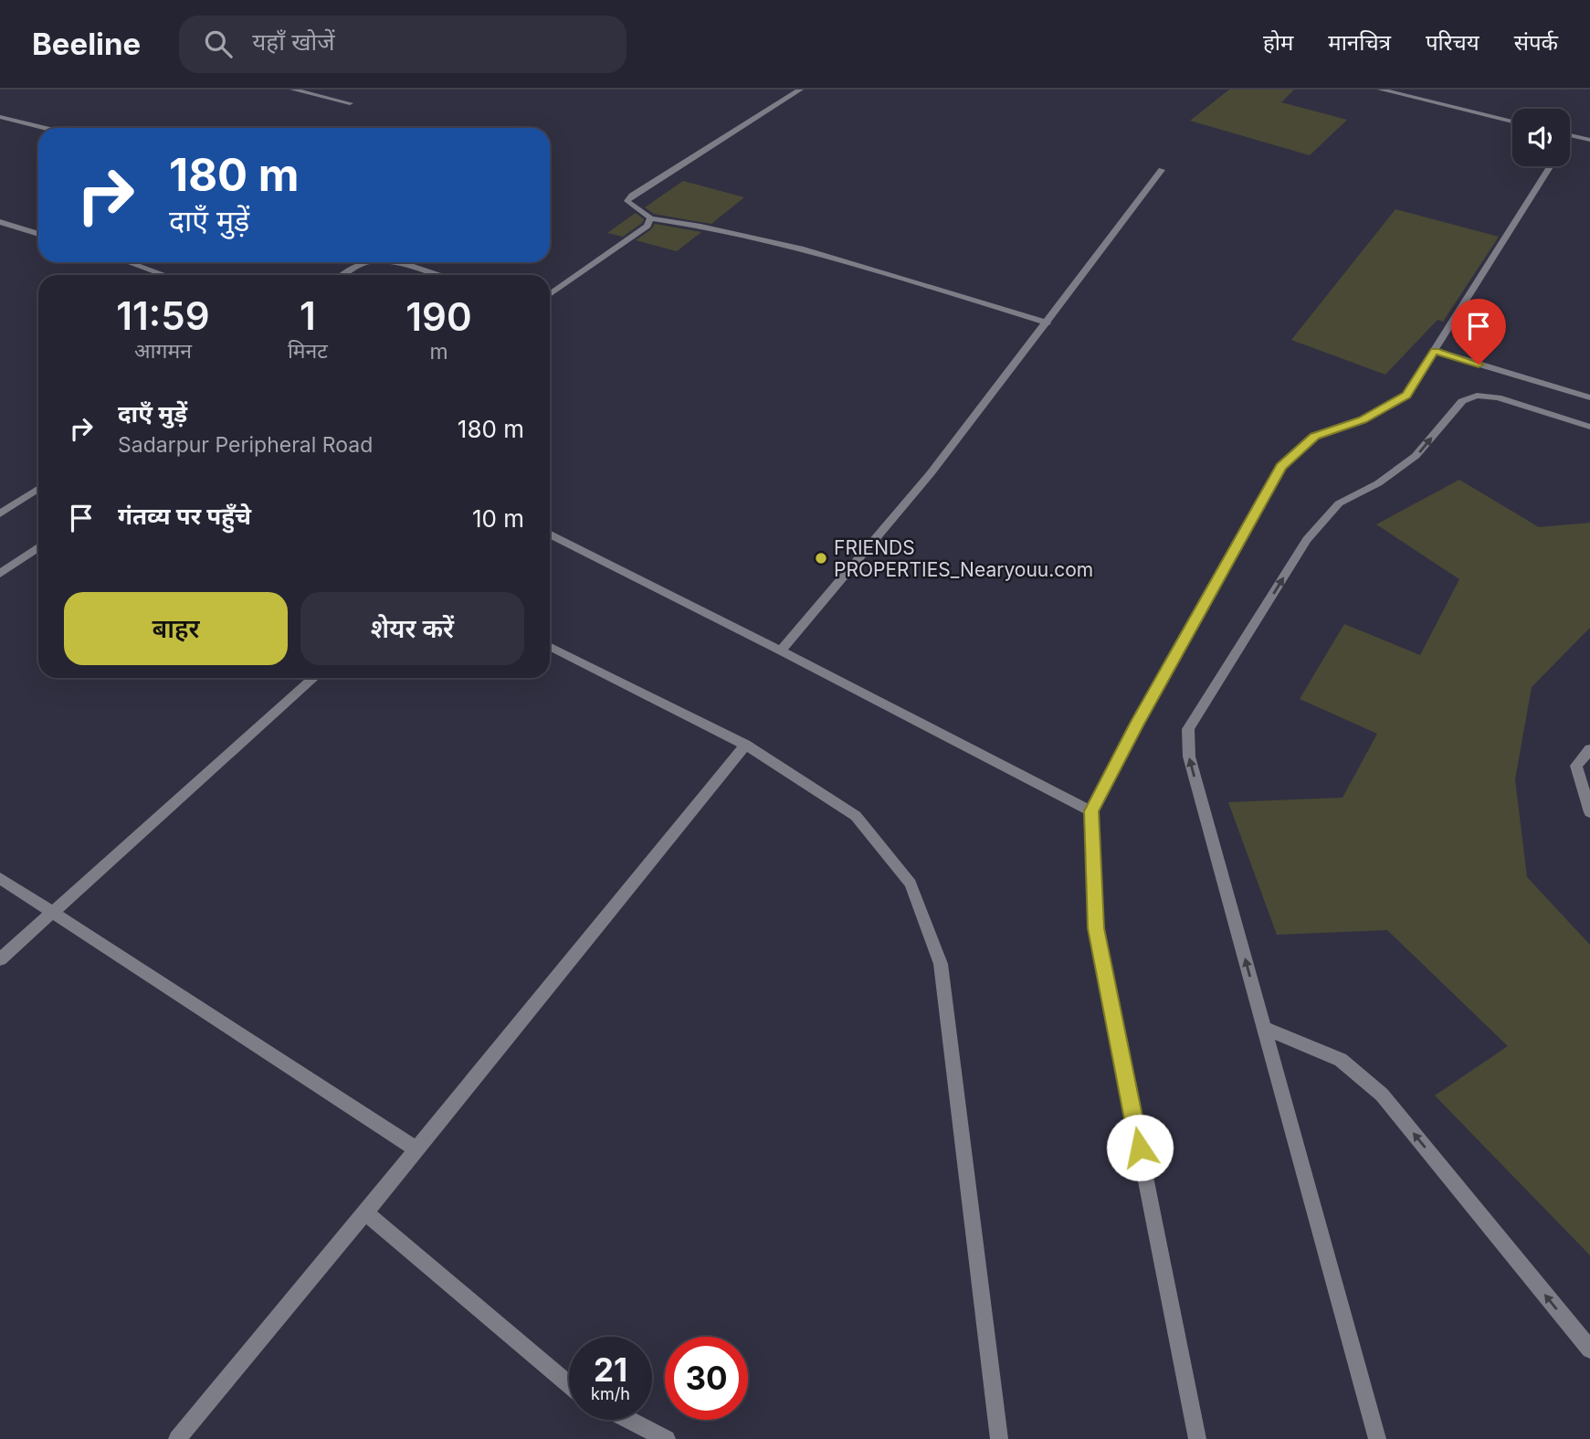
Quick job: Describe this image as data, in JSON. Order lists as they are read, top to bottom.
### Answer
{
  "places": ["FRIENDS PROPERTIES_Nearyouu.com"],
  "page": {
    "header": "Beeline",
    "search": "यहाँ खोजें",
    "nav": [
      "होम",
      "मानचित्र",
      "परिचय",
      "संपर्क"
    ],
    "turn": ["180 m", "दाएँ मुड़ें"],
    "eta": [
      "11:59",
      "आगमन",
      "1",
      "मिनट",
      "190",
      "m"
    ],
    "list": [
      {
        "name": "दाएँ मुड़ें",
        "note": "Sadarpur Peripheral Road",
        "value": "180 m"
      },
      {
        "name": "गंतव्य पर पहुँचे",
        "value": "10 m"
      }
    ],
    "buttons": ["बाहर", "शेयर करें"],
    "speed": "21 km/h",
    "limit": "30"
  }
}
